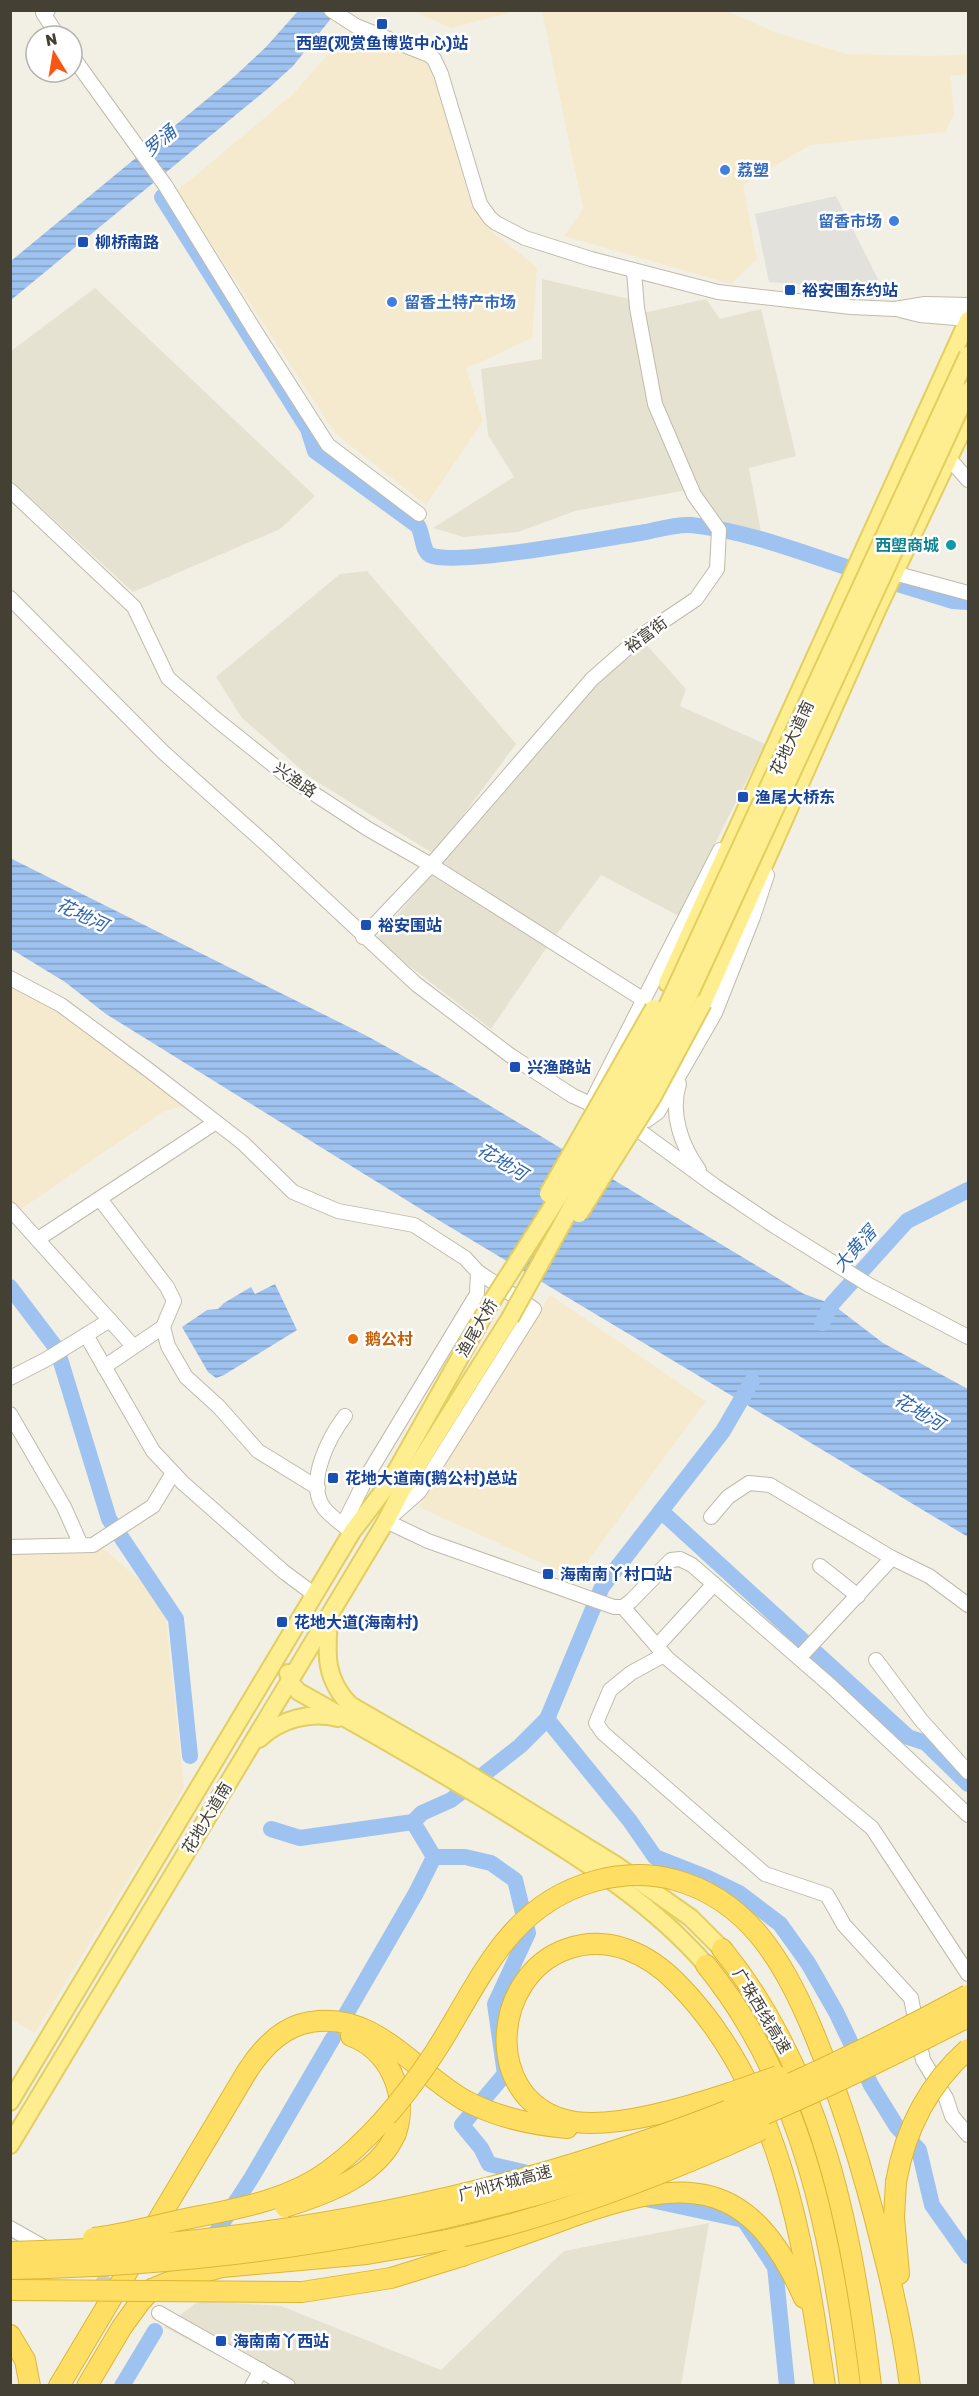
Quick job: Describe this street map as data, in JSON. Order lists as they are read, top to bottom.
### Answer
{
  "streets": {
    "highway": ["广珠西线高速", "广州环城高速"],
    "main road": ["花地大道南", "渔尾大桥"],
    "street": ["裕富街", "兴渔路"]
  },
  "crossings": [
    ["裕富街", "兴渔路"],
    ["花地大道南", "兴渔路"],
    ["花地大道南", "渔尾大桥"]
  ],
  "water": ["罗涌", "花地河", "大黄滘"],
  "places": {
    "transit": [
      "西塱(观赏鱼博览中心)站",
      "柳桥南路",
      "裕安围东约站",
      "渔尾大桥东",
      "裕安围站",
      "兴渔路站",
      "花地大道南(鹅公村)总站",
      "海南南丫村口站",
      "花地大道(海南村)",
      "海南南丫西站"
    ],
    "other": [
      "荔塑",
      "留香市场",
      "留香土特产市场",
      "西塱商城",
      "鹅公村"
    ]
  },
  "north": "top"
}
